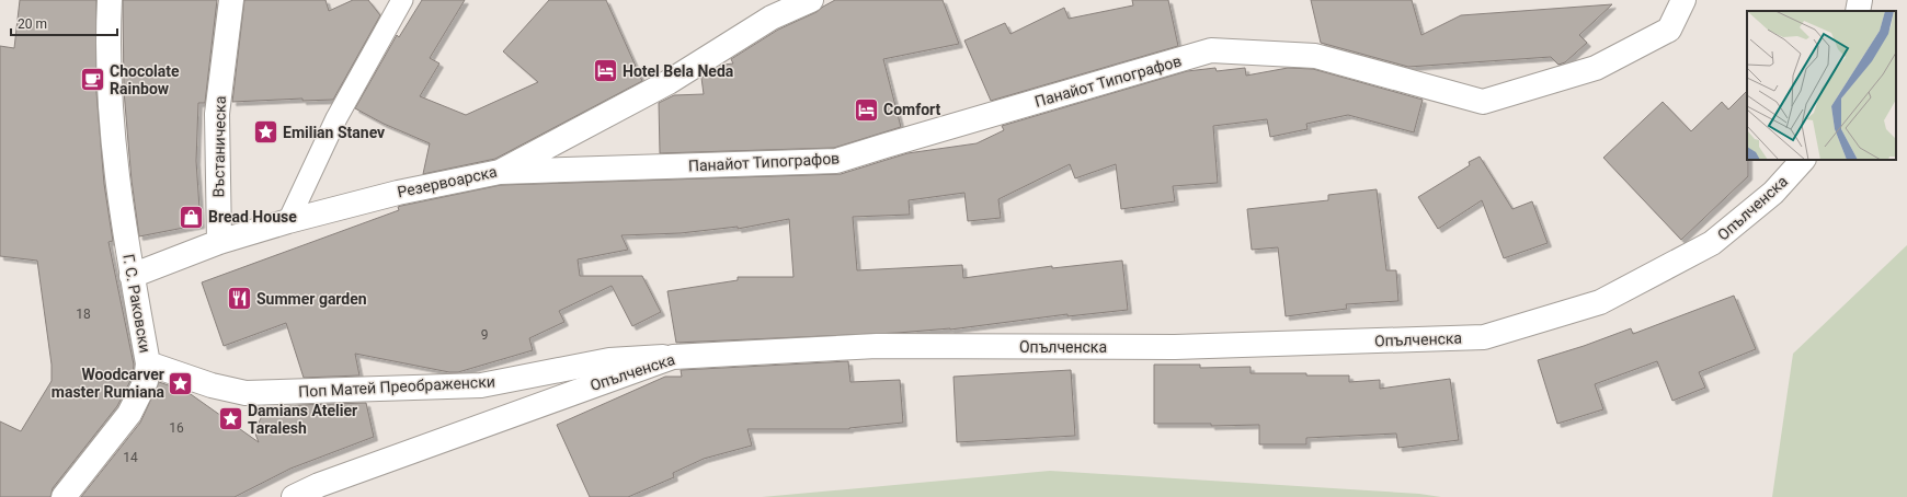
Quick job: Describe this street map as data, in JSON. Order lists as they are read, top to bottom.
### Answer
{
  "streets": {
    "street": [
      "Панайот Типографов",
      "Въстаническа",
      "Резервоарска",
      "Опълченска",
      "Г. С. Раковски",
      "Поп Матей Преображенски"
    ]
  },
  "crossings": [
    ["Панайот Типографов", "Резервоарска"],
    ["Въстаническа", "Резервоарска"],
    ["Резервоарска", "Г. С. Раковски"],
    ["Опълченска", "Поп Матей Преображенски"],
    ["Г. С. Раковски", "Поп Матей Преображенски"]
  ],
  "places": {
    "hotel": ["Hotel Bela Neda", "Comfort"],
    "cafe": ["Chocolate Rainbow"],
    "place": ["Emilian Stanev", "Woodcarver master Rumiana", "Damians Atelier Taralesh"],
    "shop": ["Bread House"],
    "restaurant": ["Summer garden"]
  },
  "house_numbers": [
    "18",
    "9",
    "16",
    "14"
  ],
  "scale_bar": "20 m"
}
